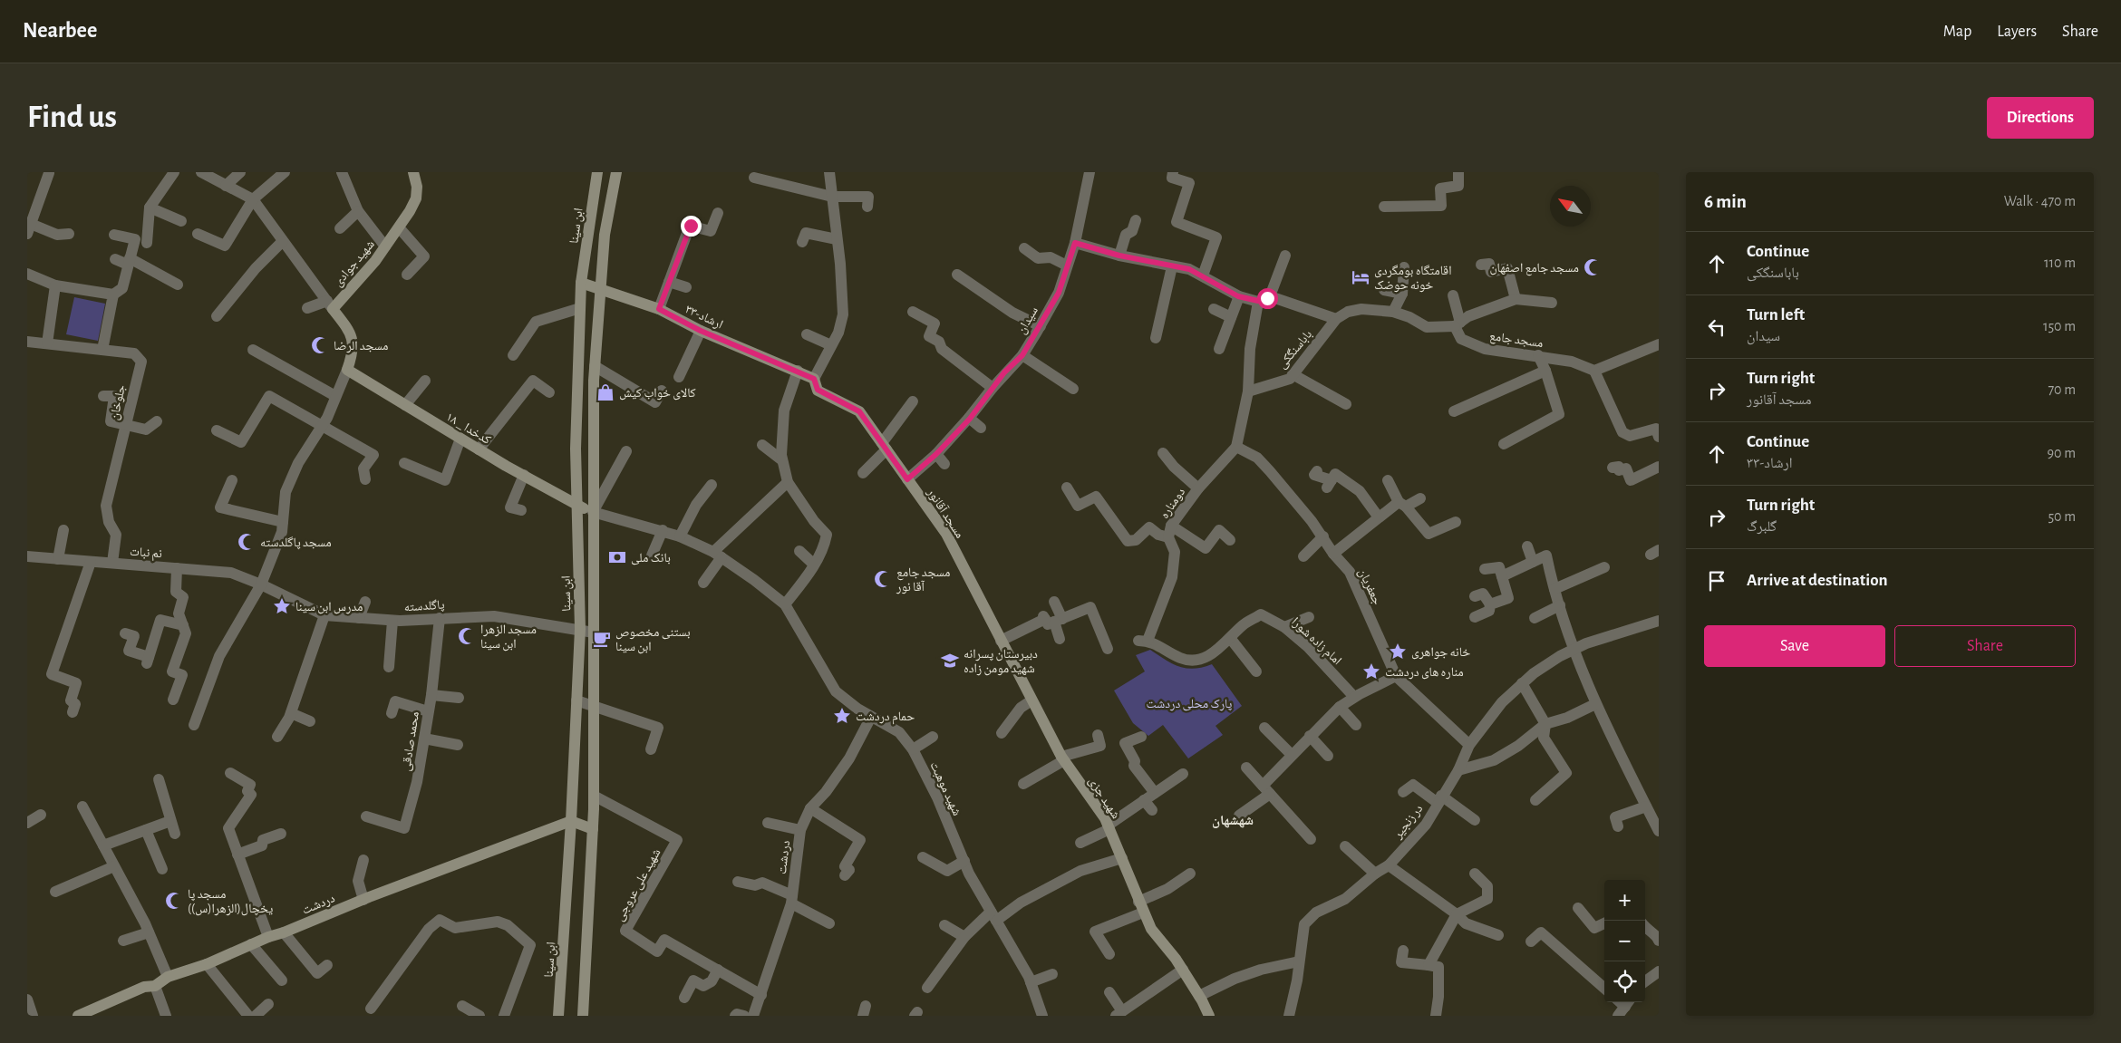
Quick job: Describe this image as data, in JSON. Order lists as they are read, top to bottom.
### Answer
{
  "streets": {
    "street": [
      "ابن سینا",
      "شهید جوادی",
      "۳۳-ارشاد",
      "سیدان",
      "مسجد جامع",
      "باباسنگکی",
      "جلوخان",
      "۱۸ _ کدخدا",
      "دومناره",
      "مسجد آقانور",
      "نم نبات",
      "جعفریان",
      "پاگلدسته",
      "امام زاده شورا",
      "محمد صادقی",
      "شهید موهبت",
      "شهید جزی",
      "در زنجیر",
      "دردشت",
      "شهید علی عروجی"
    ]
  },
  "crossings": [
    ["ابن سینا", "۳۳-ارشاد"],
    ["ابن سینا", "۱۸ _ کدخدا"],
    ["ابن سینا", "پاگلدسته"],
    ["ابن سینا", "دردشت"],
    ["۳۳-ارشاد", "مسجد آقانور"],
    ["سیدان", "مسجد آقانور"],
    ["جلوخان", "نم نبات"],
    ["دومناره", "جعفریان"],
    ["دومناره", "امام زاده شورا"],
    ["مسجد آقانور", "شهید جزی"],
    ["نم نبات", "پاگلدسته"],
    ["جعفریان", "در زنجیر"],
    ["پاگلدسته", "محمد صادقی"],
    ["شهید موهبت", "دردشت"],
    ["دردشت", "شهید علی عروجی"]
  ],
  "districts": ["شهشهان"],
  "parks": ["پارک محلی دردشت"],
  "places": {
    "mosque": [
      "مسجد جامع اصفهان",
      "مسجد الرضا",
      "مسجد پاگلدسته",
      "مسجد جامع آقا نور",
      "مسجد الزهرا ابن سینا",
      "مسجد پا یخچال(الزهرا(س))"
    ],
    "hotel": ["اقامتگاه بومگردی خونه حوضک"],
    "shop": ["کالای خواب کیش"],
    "bank": ["بانک ملی"],
    "place": [
      "مدرس ابن سینا",
      "خانه جواهری",
      "مناره های دردشت",
      "حمام دردشت"
    ],
    "cafe": ["بستنی مخصوص ابن سینا"],
    "school or university": ["دبیرستان پسرانه شهید مومن زاده"]
  },
  "north": "top left",
  "page": {
    "header": "Nearbee",
    "nav": ["Map", "Layers", "Share"],
    "buttons": [
      "Directions",
      ["Save", "Share"]
    ],
    "title": "Find us",
    "heading": ["6 min", "Walk · 470 m"],
    "list": [
      ["Continue", "باباسنگکی", "110 m"],
      ["Turn left", "سیدان", "150 m"],
      ["Turn right", "مسجد آقانور", "70 m"],
      ["Continue", "۳۳-ارشاد", "90 m"],
      ["Turn right", "گلبرگ", "50 m"],
      "Arrive at destination"
    ],
    "map_buttons": ["+", "−"]
  }
}
